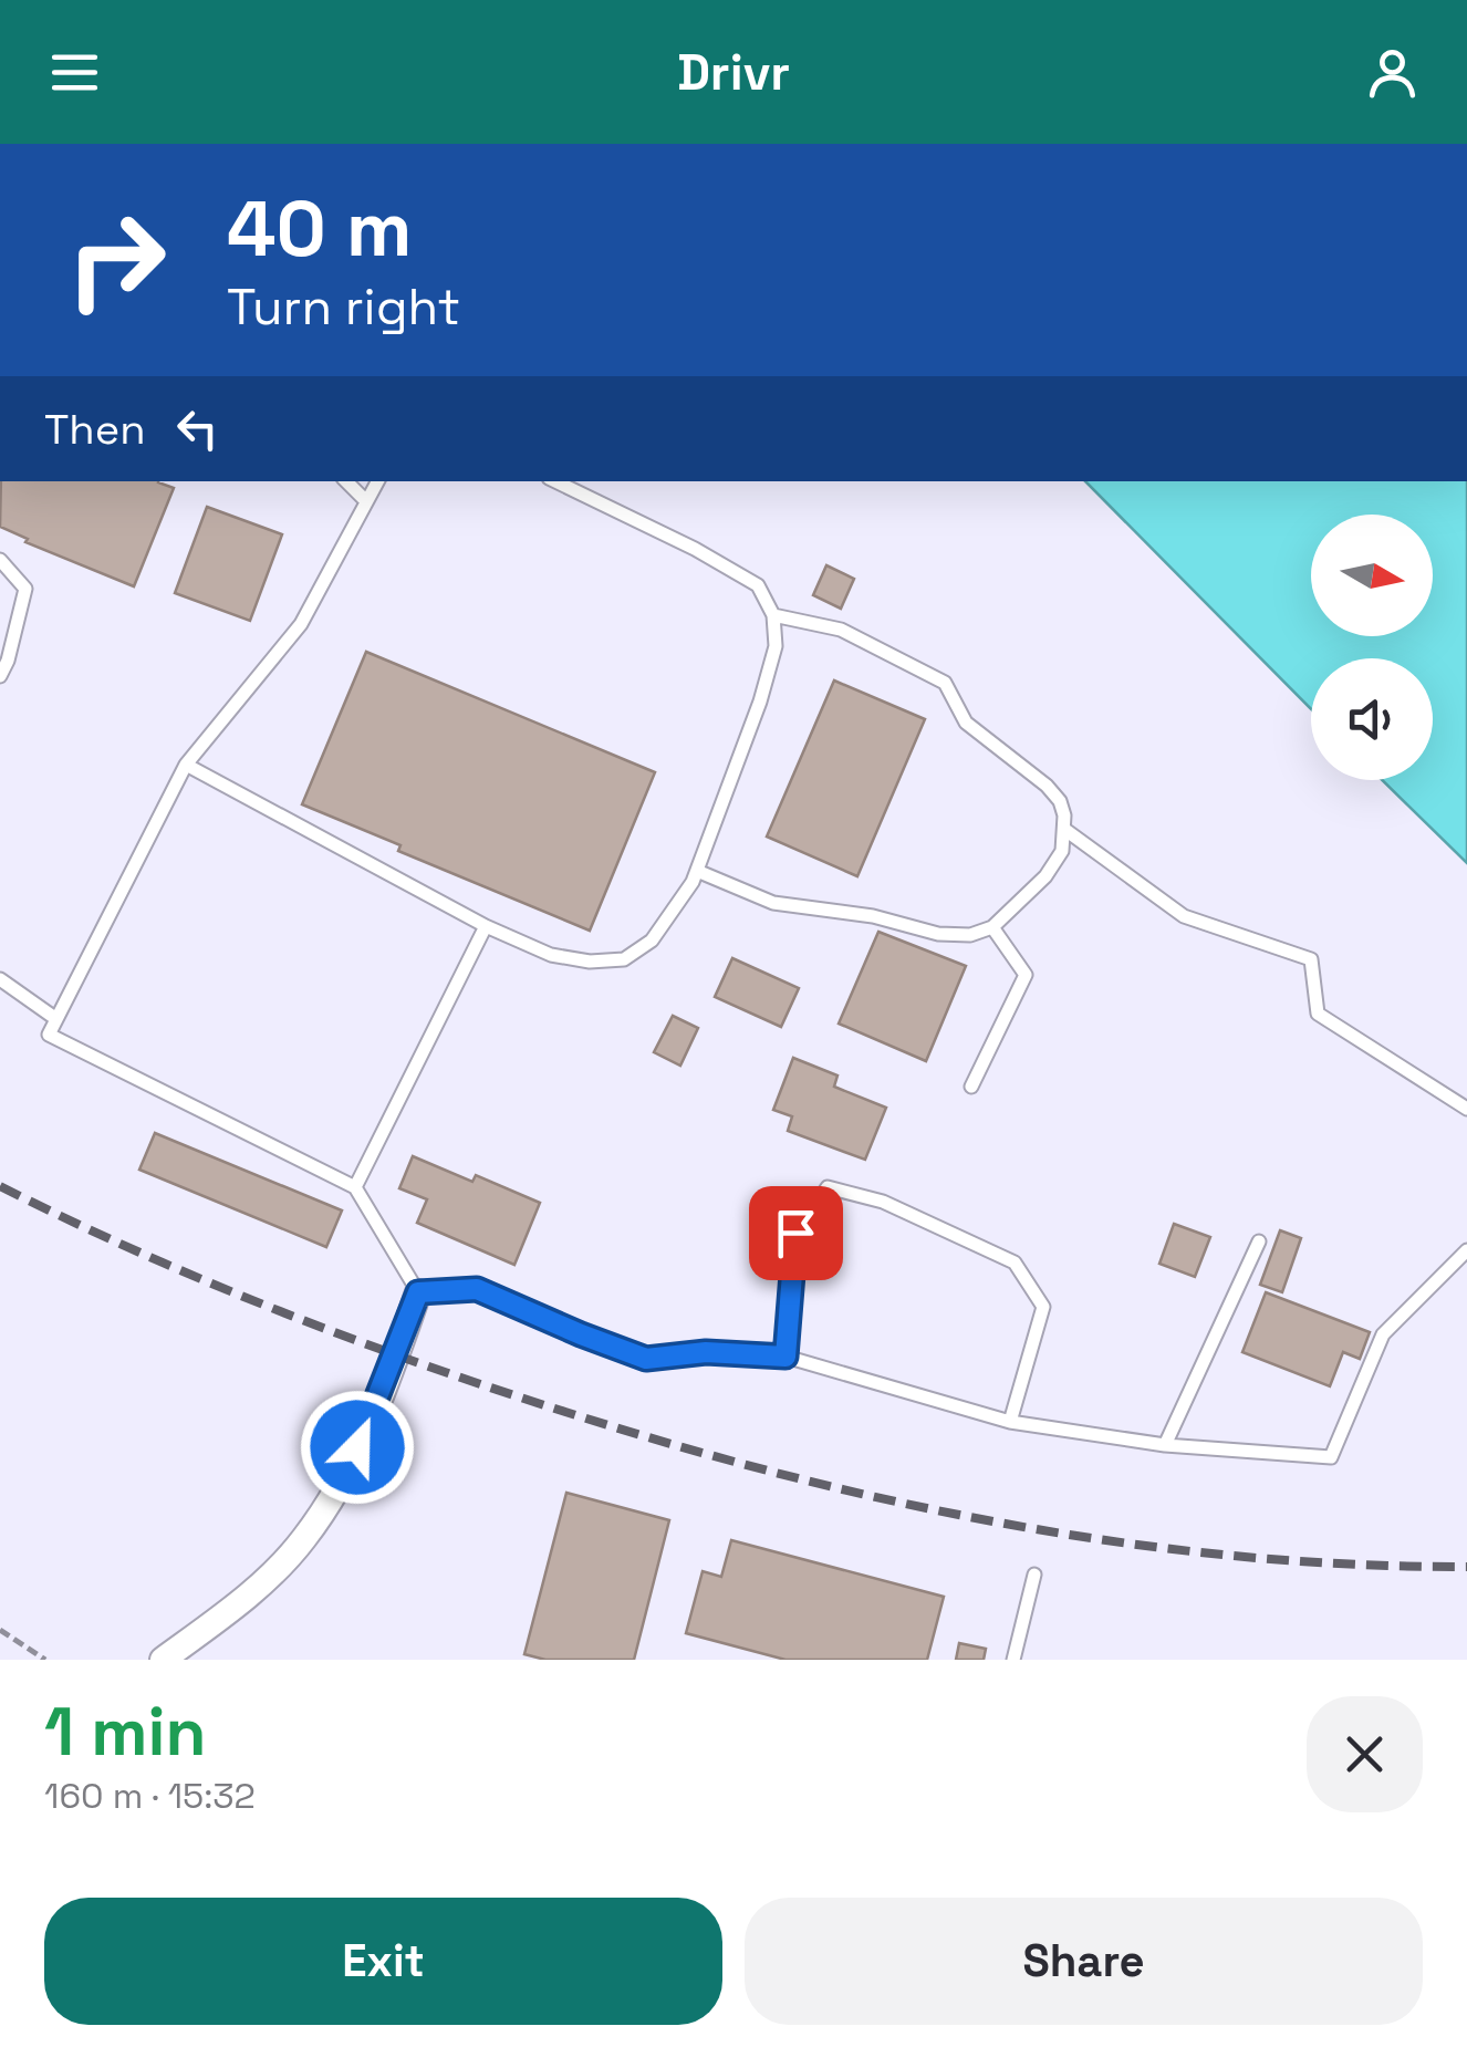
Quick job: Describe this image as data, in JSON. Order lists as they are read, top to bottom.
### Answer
{
  "north": "right",
  "page": {
    "header": "Drivr",
    "turn": ["40 m", "Turn right"],
    "then": "Then",
    "heading": ["1 min", "160 m · 15:32"],
    "buttons": ["Exit", "Share"]
  }
}
